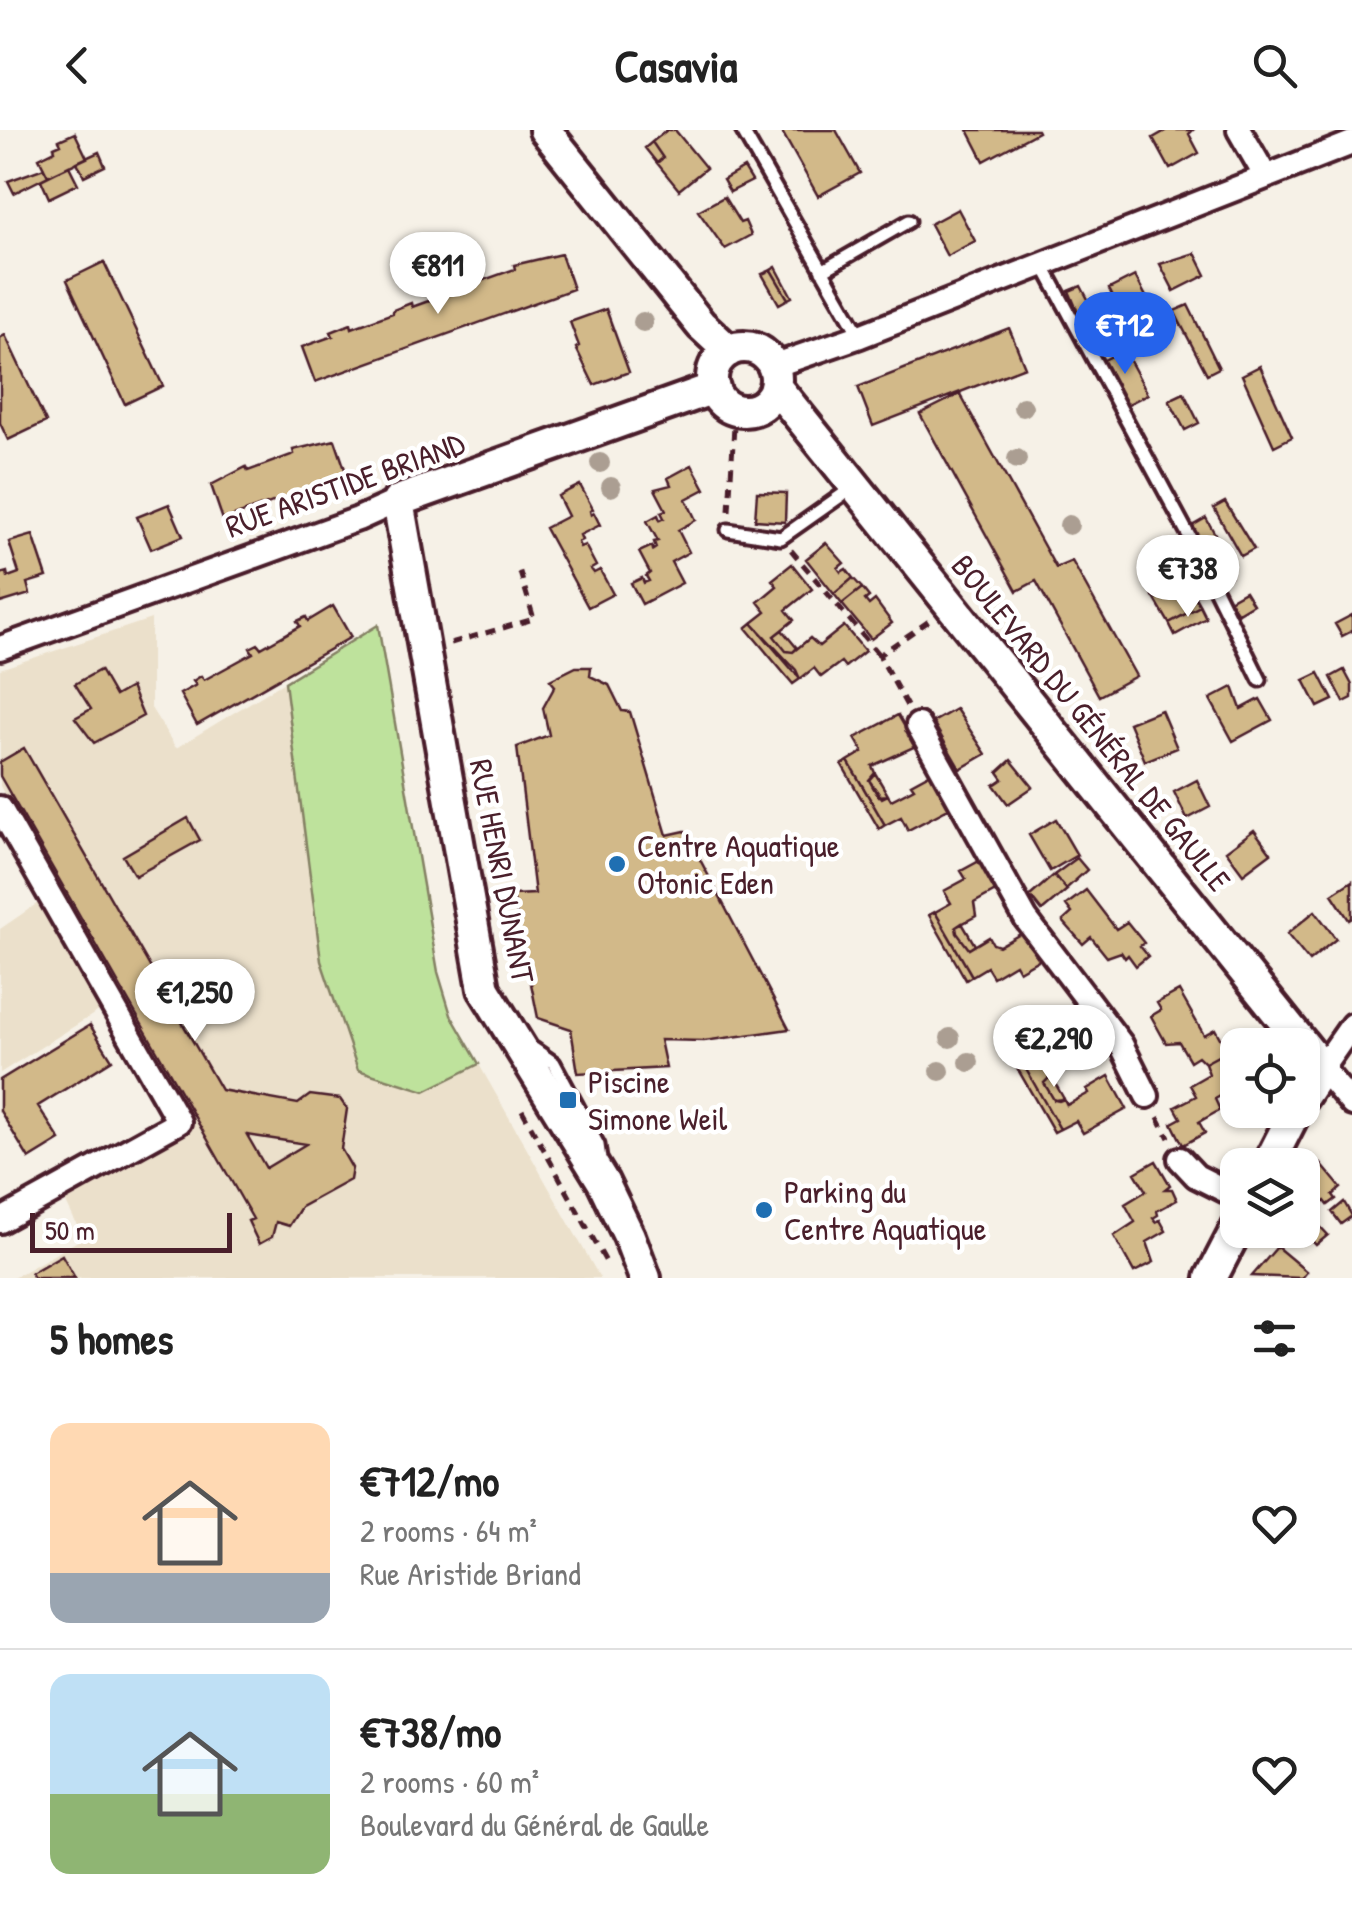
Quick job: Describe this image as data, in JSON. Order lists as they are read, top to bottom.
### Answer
{
  "streets": {
    "street": ["RUE ARISTIDE BRIAND", "BOULEVARD DU GÉNÉRAL DE GAULLE", "RUE HENRI DUNANT"]
  },
  "crossings": [
    ["RUE ARISTIDE BRIAND", "BOULEVARD DU GÉNÉRAL DE GAULLE"],
    ["RUE ARISTIDE BRIAND", "RUE HENRI DUNANT"]
  ],
  "places": {
    "other": ["Centre Aquatique Otonic Eden", "Parking du Centre Aquatique"],
    "transit": ["Piscine Simone Weil"]
  },
  "scale_bar": "50 m",
  "page": {
    "header": "Casavia",
    "price": [
      "€811",
      "€712",
      "€738",
      "€1,250",
      "€2,290"
    ],
    "scale": "50 m",
    "heading": "5 homes",
    "list": [
      {
        "name": "€712/mo",
        "note": "2 rooms · 64 m² · Rue Aristide Briand"
      },
      {
        "name": "€738/mo",
        "note": "2 rooms · 60 m² · Boulevard du Général de Gaulle"
      }
    ]
  }
}
